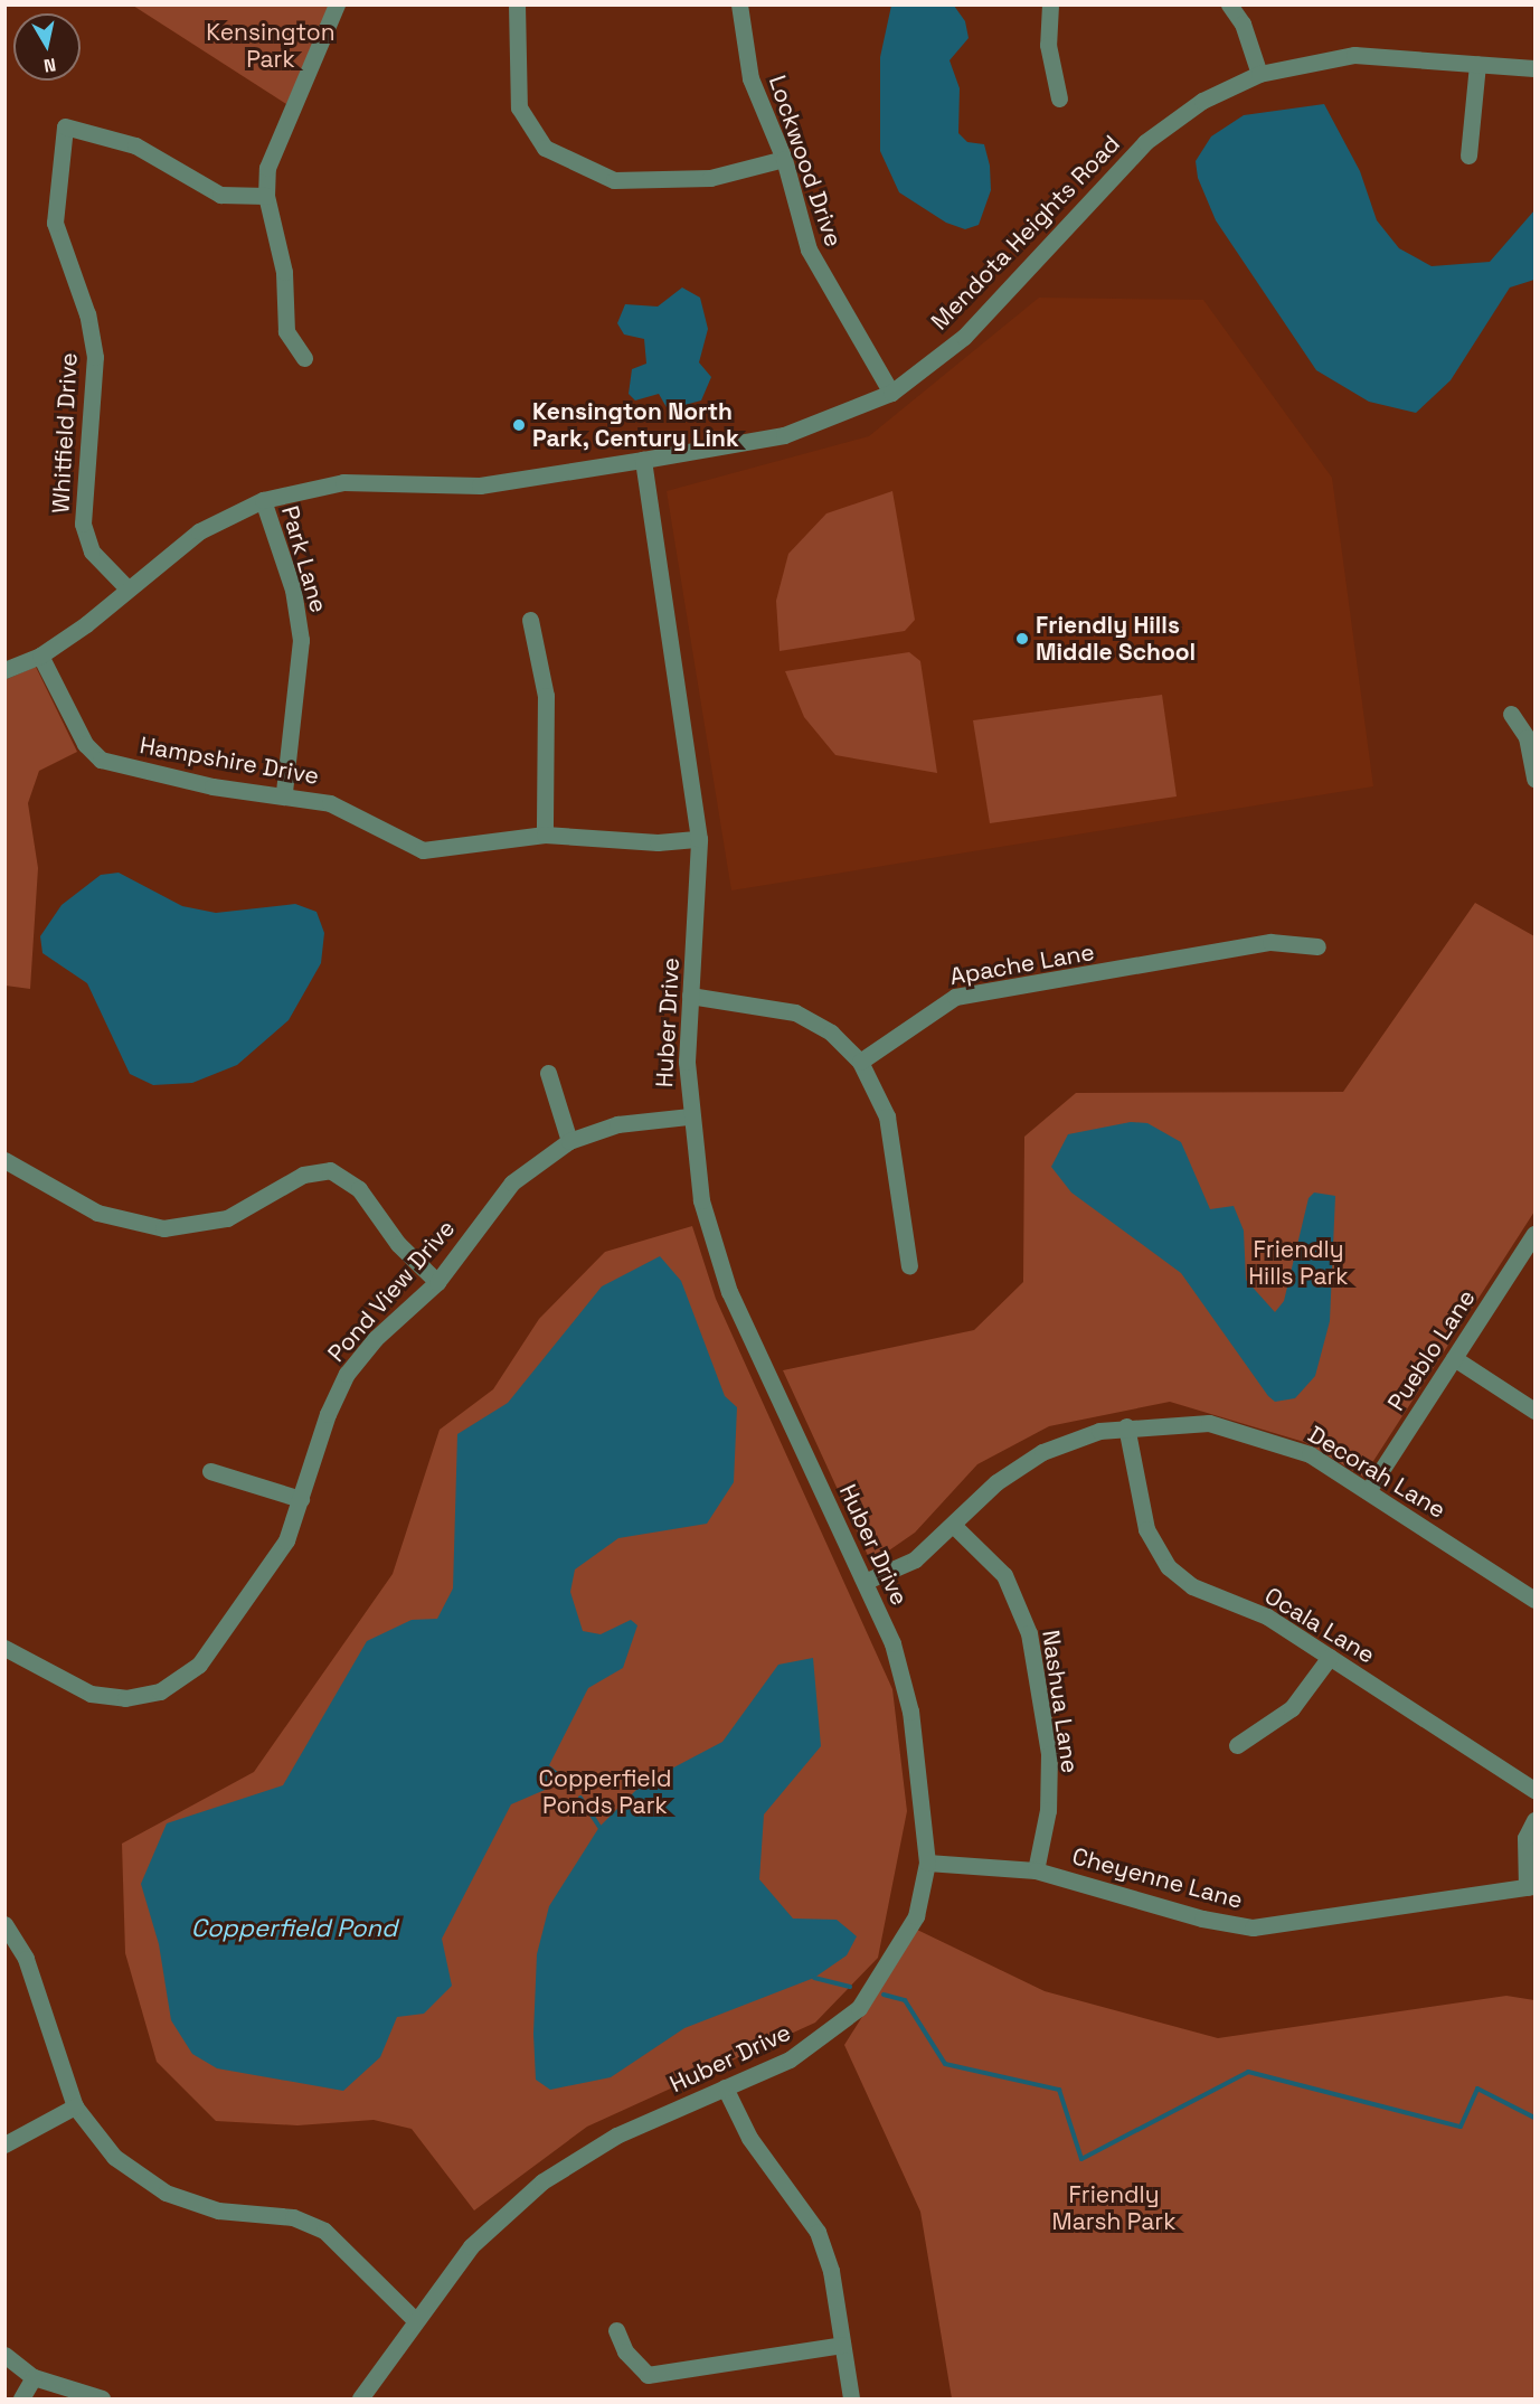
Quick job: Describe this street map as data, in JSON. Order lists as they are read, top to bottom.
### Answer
{
  "streets": {
    "street": [
      "Lockwood Drive",
      "Mendota Heights Road",
      "Whitfield Drive",
      "Park Lane",
      "Hampshire Drive",
      "Apache Lane",
      "Huber Drive",
      "Pond View Drive",
      "Pueblo Lane",
      "Decorah Lane",
      "Ocala Lane",
      "Nashua Lane",
      "Cheyenne Lane"
    ]
  },
  "crossings": [
    ["Lockwood Drive", "Mendota Heights Road"],
    ["Mendota Heights Road", "Whitfield Drive"],
    ["Mendota Heights Road", "Park Lane"],
    ["Mendota Heights Road", "Hampshire Drive"],
    ["Mendota Heights Road", "Huber Drive"],
    ["Park Lane", "Hampshire Drive"],
    ["Hampshire Drive", "Huber Drive"],
    ["Huber Drive", "Pond View Drive"],
    ["Huber Drive", "Decorah Lane"],
    ["Huber Drive", "Cheyenne Lane"],
    ["Pueblo Lane", "Decorah Lane"],
    ["Decorah Lane", "Ocala Lane"],
    ["Decorah Lane", "Nashua Lane"],
    ["Nashua Lane", "Cheyenne Lane"]
  ],
  "water": ["Copperfield Pond"],
  "parks": [
    "Kensington Park",
    "Friendly Hills Park",
    "Copperfield Ponds Park",
    "Friendly Marsh Park"
  ],
  "places": ["Kensington North Park, Century Link", "Friendly Hills Middle School"],
  "north": "bottom"
}
